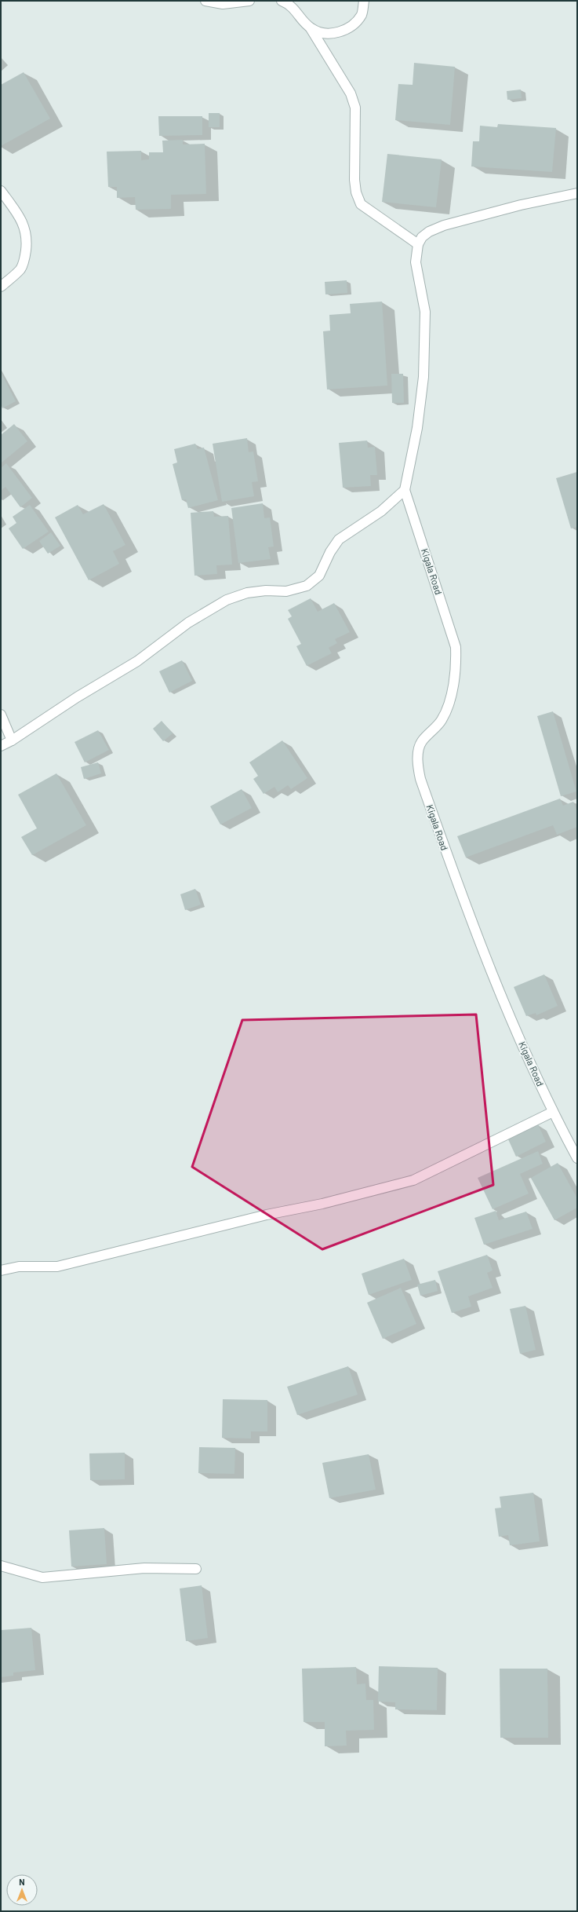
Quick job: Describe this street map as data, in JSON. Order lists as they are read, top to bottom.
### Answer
{
  "streets": {
    "street": ["Kigala Road"]
  },
  "north": "top"
}
